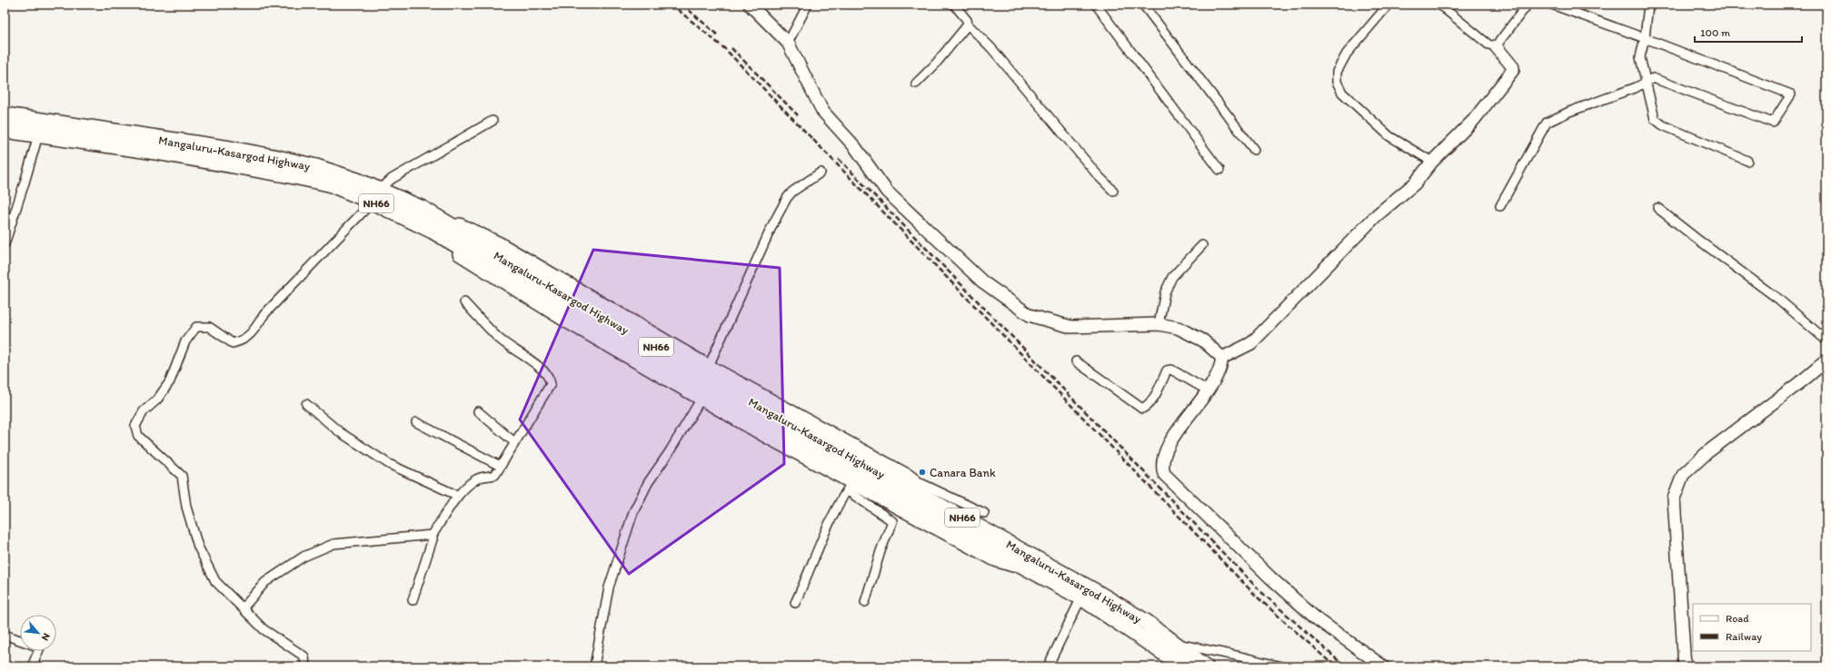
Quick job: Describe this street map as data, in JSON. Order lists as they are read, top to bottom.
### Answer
{
  "streets": {
    "highway": ["Mangaluru-Kasargod Highway", "NH66"]
  },
  "places": ["Canara Bank"],
  "legend": ["Road", "Railway"],
  "scale_bar": "100 m",
  "north": "bottom right"
}
